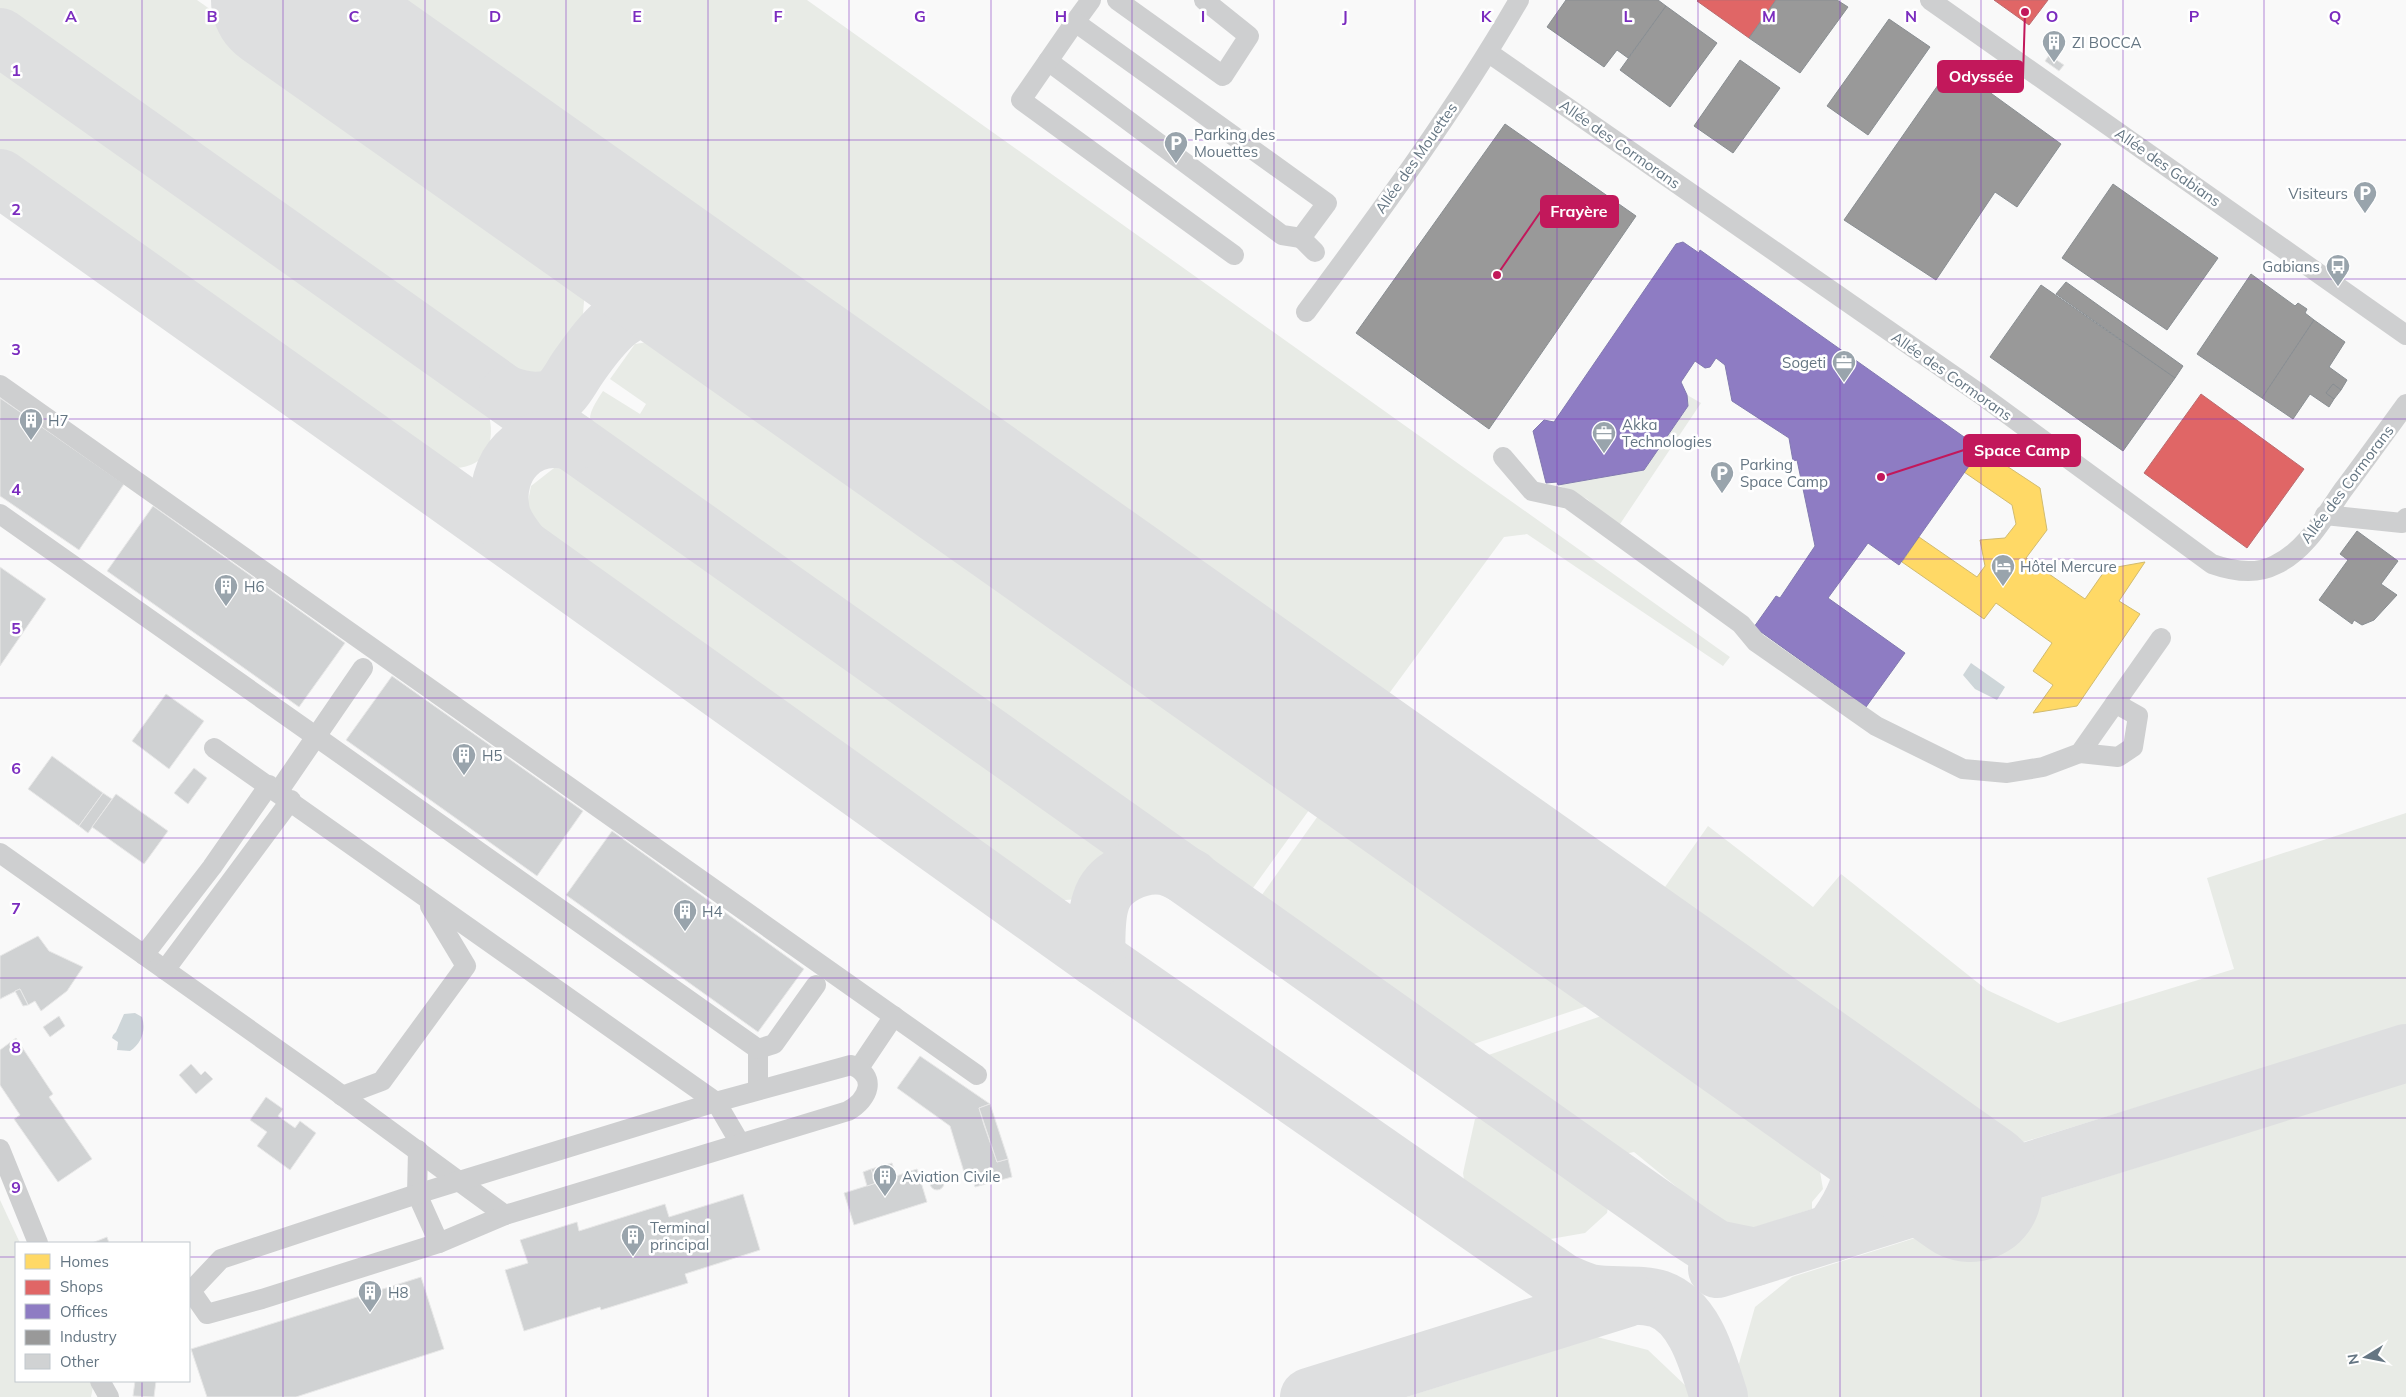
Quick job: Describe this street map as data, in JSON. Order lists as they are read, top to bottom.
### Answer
{
  "streets": {
    "street": ["Allée des Cormorans", "Allée des Mouettes", "Allée des Gabians"]
  },
  "crossings": [
    ["Allée des Cormorans", "Allée des Mouettes"]
  ],
  "places": {
    "other": ["Odyssée", "Frayère", "Space Camp"],
    "building": [
      "ZI BOCCA",
      "H7",
      "H6",
      "H5",
      "H4",
      "Aviation Civile",
      "Terminal principal",
      "H8"
    ],
    "parking": ["Parking des Mouettes", "Visiteurs", "Parking Space Camp"],
    "bus stop": ["Gabians"],
    "office": ["Sogeti", "Akka Technologies"],
    "hotel": ["Hôtel Mercure"]
  },
  "legend": [
    "Homes",
    "Shops",
    "Offices",
    "Industry",
    "Other"
  ],
  "north": "left",
  "grid": {
    "columns": [
      "A",
      "B",
      "C",
      "D",
      "E",
      "F",
      "G",
      "H",
      "I",
      "J",
      "K",
      "L",
      "M",
      "N",
      "O",
      "P",
      "Q"
    ],
    "rows": [
      "1",
      "2",
      "3",
      "4",
      "5",
      "6",
      "7",
      "8",
      "9"
    ]
  }
}
